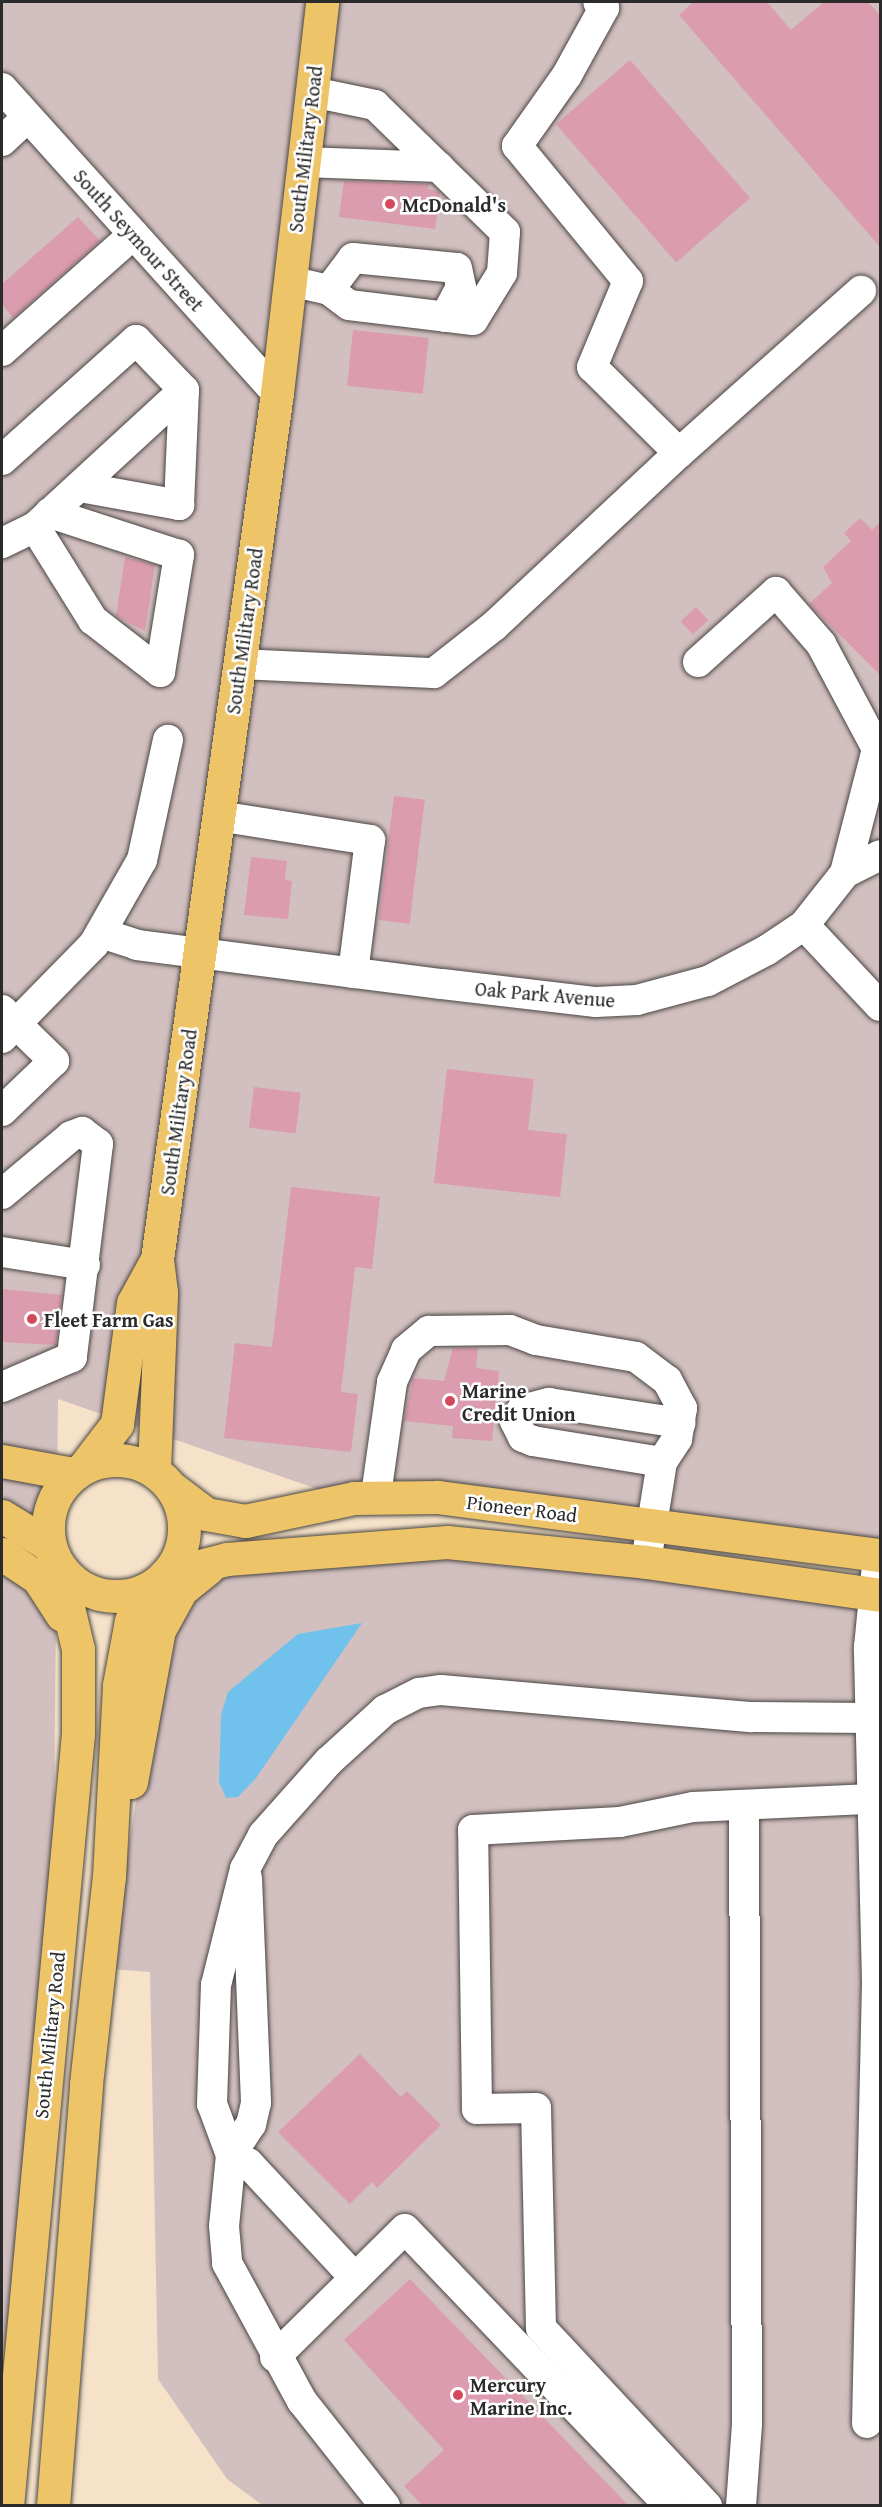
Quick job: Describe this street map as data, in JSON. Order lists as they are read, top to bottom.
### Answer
{
  "streets": {
    "main road": ["South Military Road", "Pioneer Road"],
    "street": ["South Seymour Street", "Oak Park Avenue"]
  },
  "crossings": [
    ["South Military Road", "South Seymour Street"],
    ["South Military Road", "Oak Park Avenue"],
    ["South Military Road", "Pioneer Road"]
  ],
  "places": [
    "McDonald's",
    "Fleet Farm Gas",
    "Marine Credit Union",
    "Mercury Marine Inc."
  ]
}
